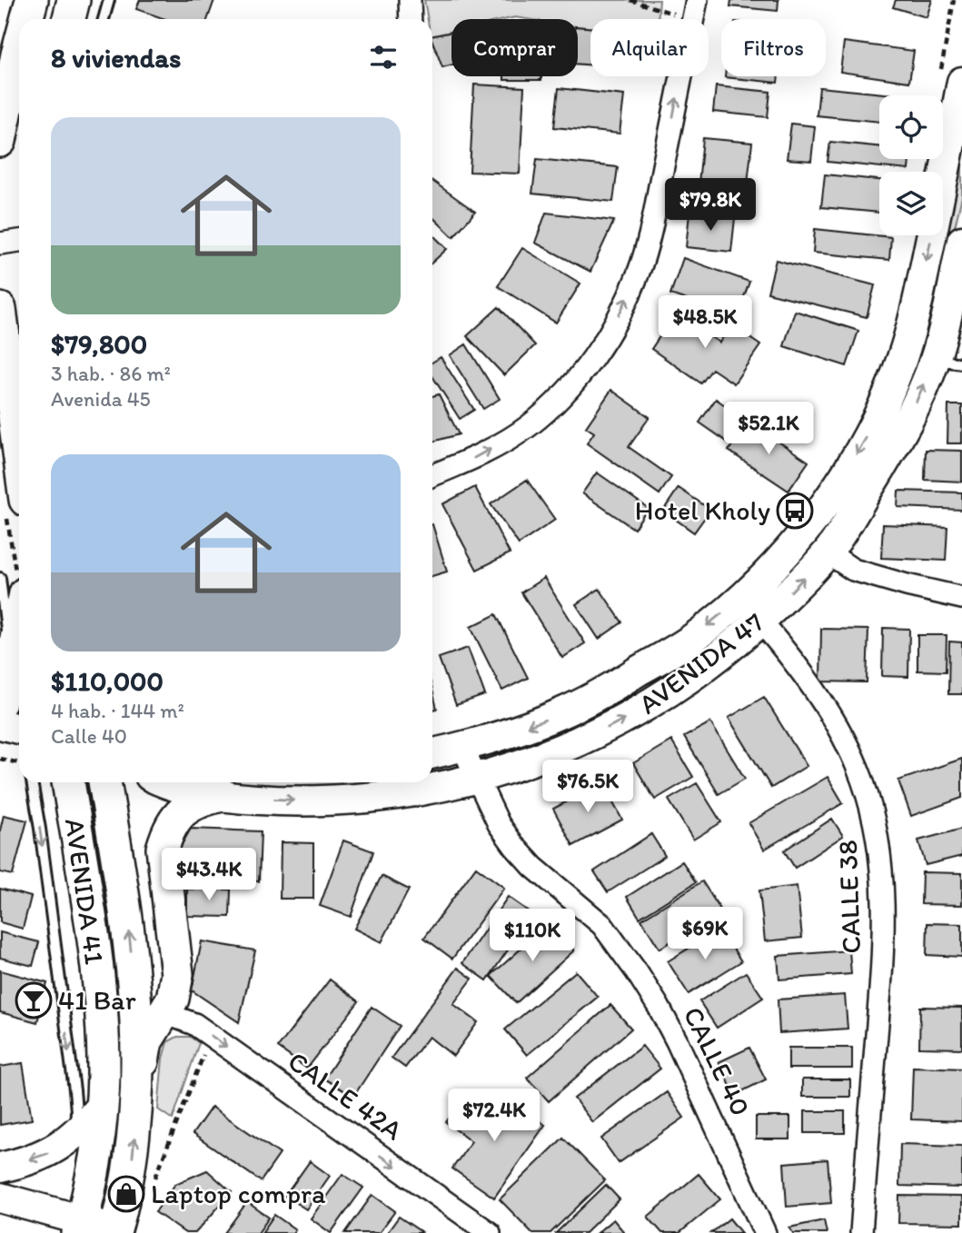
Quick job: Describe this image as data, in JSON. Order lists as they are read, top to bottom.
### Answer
{
  "streets": {
    "main road": ["AVENIDA 47", "AVENIDA 41"],
    "street": ["CALLE 38", "CALLE 40", "CALLE 42A"]
  },
  "crossings": [
    ["AVENIDA 47", "CALLE 38"],
    ["AVENIDA 47", "CALLE 40"]
  ],
  "one_way": ["CALLE 42A"],
  "places": {
    "bus stop": ["Hotel Kholy"],
    "bar": ["41 Bar"],
    "shop": ["Laptop compra"]
  },
  "page": {
    "chip": ["Comprar", "Alquilar", "Filtros"],
    "heading": "8 viviendas",
    "list": [
      {
        "name": "$79,800",
        "note": "3 hab. · 86 m² · Avenida 45"
      },
      {
        "name": "$110,000",
        "note": "4 hab. · 144 m² · Calle 40"
      }
    ],
    "price": [
      "$79.8K",
      "$48.5K",
      "$52.1K",
      "$76.5K",
      "$43.4K",
      "$69K",
      "$110K",
      "$72.4K"
    ]
  }
}
